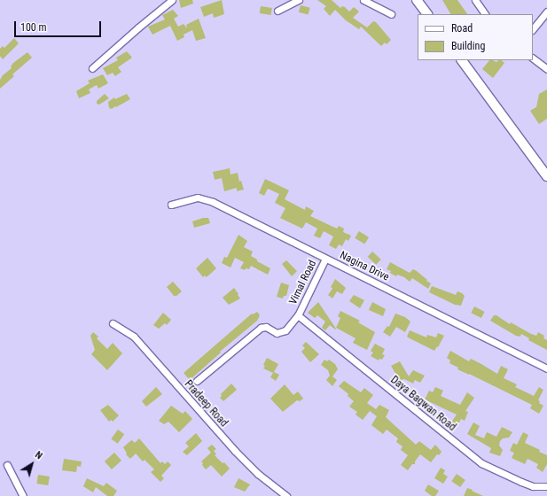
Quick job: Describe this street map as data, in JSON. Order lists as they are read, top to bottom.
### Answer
{
  "streets": {
    "street": [
      "Nagina Drive",
      "Vimal Road",
      "Pradeep Road",
      "Daya Bagwan Road"
    ]
  },
  "crossings": [
    ["Nagina Drive", "Vimal Road"],
    ["Vimal Road", "Daya Bagwan Road"]
  ],
  "legend": ["Road", "Building"],
  "scale_bar": "100 m",
  "north": "top right"
}
